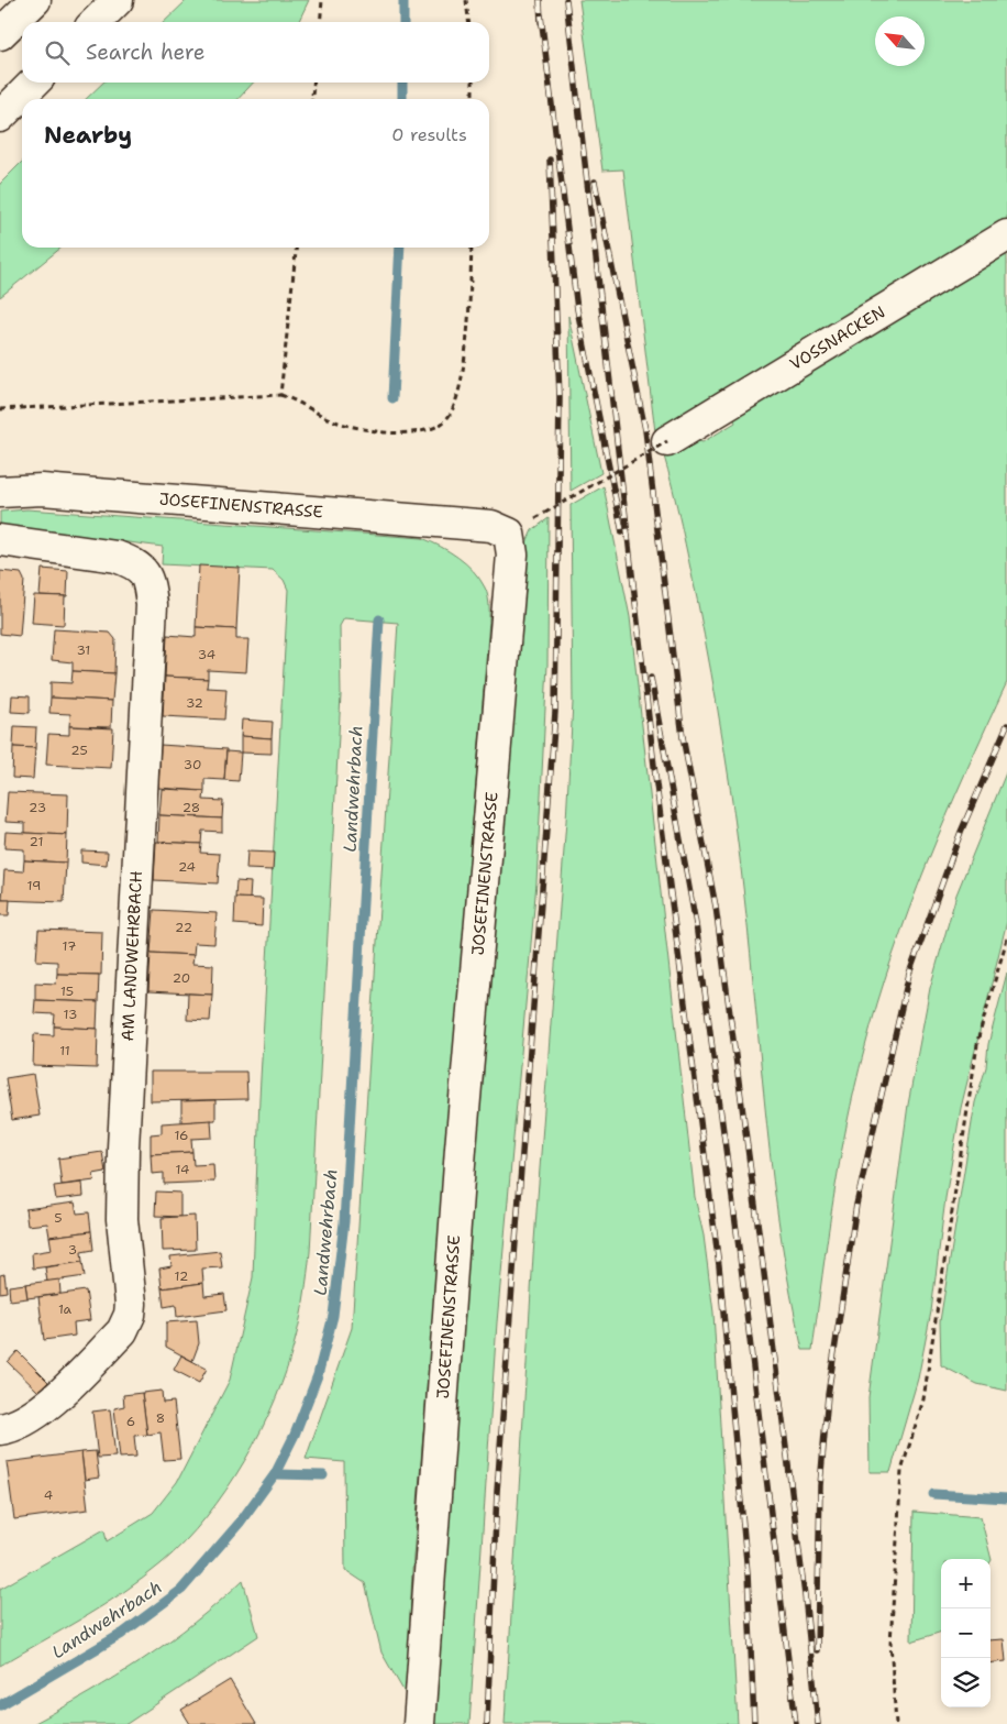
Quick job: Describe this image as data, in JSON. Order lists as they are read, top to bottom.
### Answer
{
  "streets": {
    "main road": ["VOSSNACKEN", "JOSEFINENSTRASSE", "AM LANDWEHRBACH"]
  },
  "water": ["Landwehrbach"],
  "house_numbers": [
    "31",
    "34",
    "32",
    "25",
    "30",
    "23",
    "28",
    "21",
    "24",
    "19",
    "22",
    "17",
    "20",
    "15",
    "13",
    "11",
    "16",
    "14",
    "5",
    "3",
    "12",
    "1a",
    "8",
    "6",
    "4"
  ],
  "north": "top left",
  "page": {
    "search": "Search here",
    "heading": ["Nearby", "0 results"],
    "map_buttons": ["+", "−"]
  }
}
